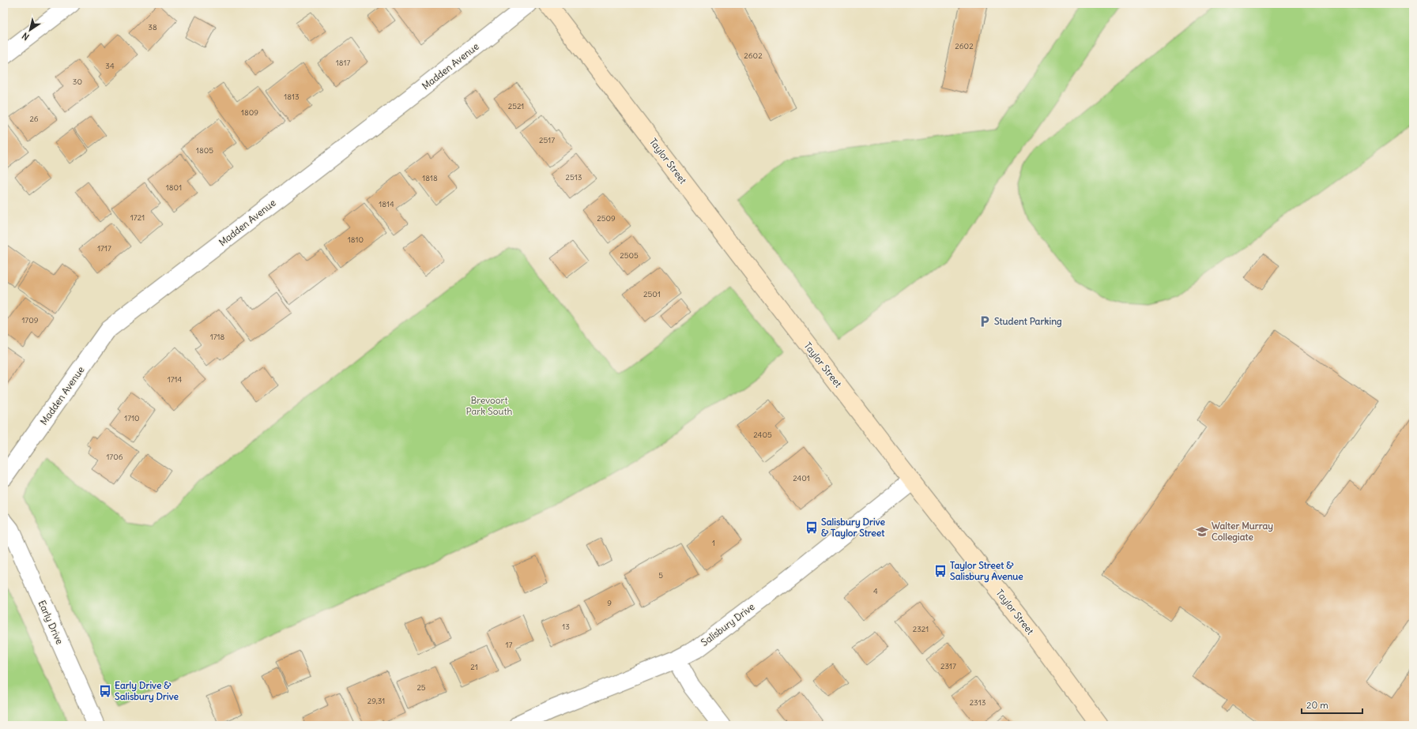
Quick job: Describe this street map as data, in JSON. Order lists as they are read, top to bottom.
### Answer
{
  "streets": {
    "main road": ["Taylor Street"],
    "street": ["Madden Avenue", "Early Drive", "Salisbury Drive"]
  },
  "crossings": [
    ["Taylor Street", "Salisbury Drive"]
  ],
  "parks": ["Brevoort Park South"],
  "places": {
    "parking": ["Student Parking"],
    "bus stop": ["Salisbury Drive & Taylor Street", "Taylor Street & Salisbury Avenue", "Early Drive & Salisbury Drive"],
    "school or university": ["Walter Murray Collegiate"]
  },
  "house_numbers": [
    "38",
    "2602",
    "2602",
    "1817",
    "34",
    "30",
    "1813",
    "2521",
    "1809",
    "26",
    "2517",
    "1805",
    "2513",
    "1818",
    "1801",
    "1814",
    "1721",
    "2509",
    "1810",
    "1717",
    "2505",
    "2501",
    "1709",
    "1718",
    "1714",
    "1710",
    "2405",
    "1706",
    "2401",
    "1",
    "5",
    "4",
    "9",
    "13",
    "2321",
    "17",
    "2317",
    "21",
    "25",
    "29,31",
    "2313"
  ],
  "scale_bar": "20 m",
  "north": "bottom left"
}
